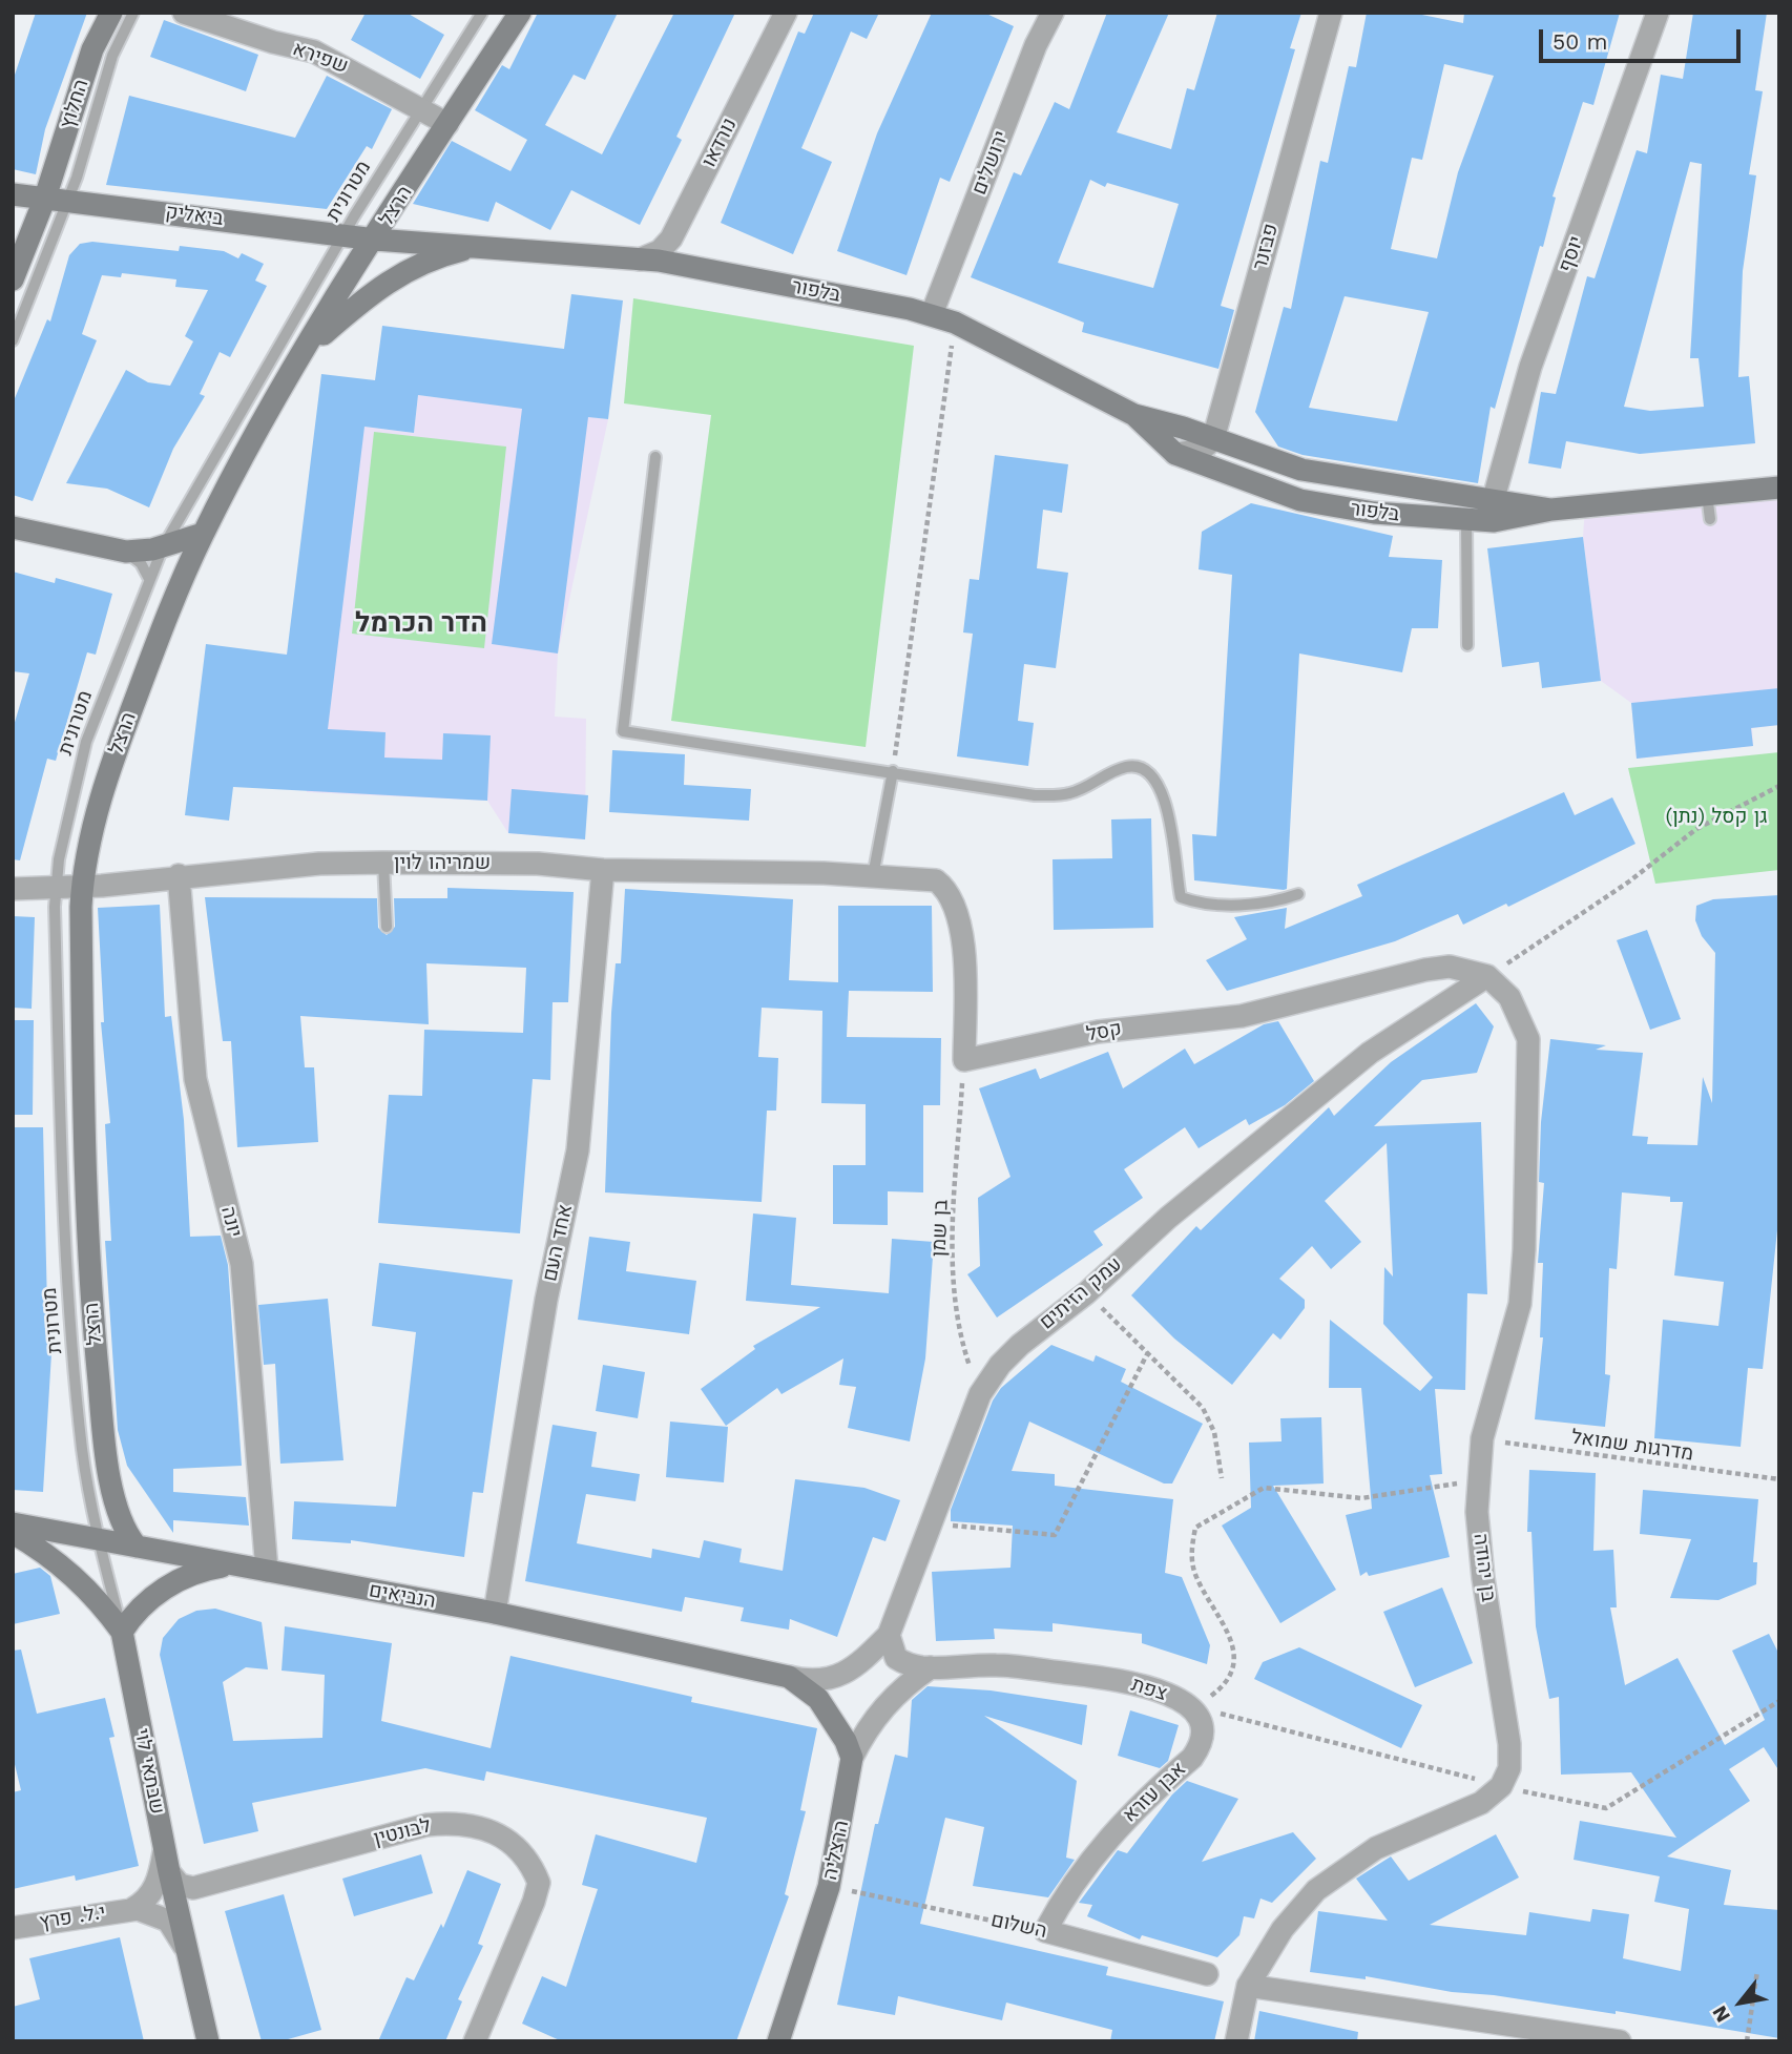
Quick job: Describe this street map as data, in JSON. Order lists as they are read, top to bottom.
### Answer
{
  "streets": {
    "street": [
      "שפירא",
      "החלוץ",
      "נורדאו",
      "ירושלים",
      "הרצל",
      "ביאליק",
      "פבזנר",
      "יוסף",
      "בלפור",
      "שמריהו לוין",
      "קסל",
      "יונה",
      "אחד העם",
      "עמק הזיתים",
      "בן יהודה",
      "הנביאים",
      "צפת",
      "שבתאי לוי",
      "אבן עזרא",
      "לבונטין",
      "הרצליה",
      "י.ל. פרץ",
      "השלום"
    ],
    "lane": ["מטרונית"],
    "path": ["בן שמן", "מדרגות שמואל"]
  },
  "crossings": [
    ["שפירא", "מטרונית"],
    ["שפירא", "הרצל"],
    ["החלוץ", "ביאליק"],
    ["נורדאו", "בלפור"],
    ["ירושלים", "בלפור"],
    ["מטרונית", "ביאליק"],
    ["מטרונית", "שמריהו לוין"],
    ["מטרונית", "הנביאים"],
    ["מטרונית", "שבתאי לוי"],
    ["הרצל", "ביאליק"],
    ["הרצל", "בלפור"],
    ["הרצל", "שמריהו לוין"],
    ["הרצל", "הנביאים"],
    ["ביאליק", "בלפור"],
    ["פבזנר", "בלפור"],
    ["יוסף", "בלפור"],
    ["שמריהו לוין", "יונה"],
    ["שמריהו לוין", "אחד העם"],
    ["קסל", "בן שמן"],
    ["קסל", "עמק הזיתים"],
    ["קסל", "בן יהודה"],
    ["יונה", "הנביאים"],
    ["בן שמן", "עמק הזיתים"],
    ["אחד העם", "הנביאים"],
    ["עמק הזיתים", "בן יהודה"],
    ["עמק הזיתים", "הנביאים"],
    ["עמק הזיתים", "צפת"],
    ["מדרגות שמואל", "בן יהודה"],
    ["בן יהודה", "צפת"],
    ["צפת", "אבן עזרא"],
    ["שבתאי לוי", "לבונטין"],
    ["שבתאי לוי", "י.ל. פרץ"],
    ["אבן עזרא", "השלום"],
    ["הרצליה", "השלום"]
  ],
  "districts": ["הדר הכרמל"],
  "parks": ["גן קסל (נתן)"],
  "scale_bar": "50 m",
  "north": "bottom left"
}
